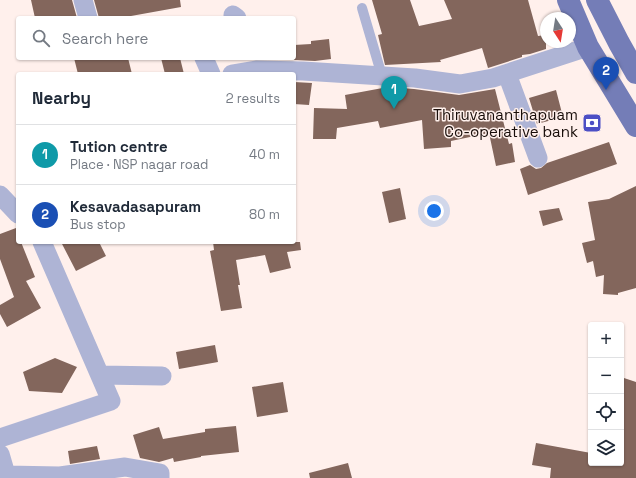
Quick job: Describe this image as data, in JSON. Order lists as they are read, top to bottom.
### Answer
{
  "places": {
    "bank": ["Thiruvananthapuam Co-operative bank"]
  },
  "north": "bottom",
  "page": {
    "search": "Search here",
    "pins": ["2", "1"],
    "heading": ["Nearby", "2 results"],
    "list": [
      {
        "mark": "1",
        "name": "Tution centre",
        "note": "Place · NSP nagar road",
        "value": "40 m"
      },
      {
        "mark": "2",
        "name": "Kesavadasapuram",
        "note": "Bus stop",
        "value": "80 m"
      }
    ],
    "map_buttons": ["+", "−"]
  }
}
